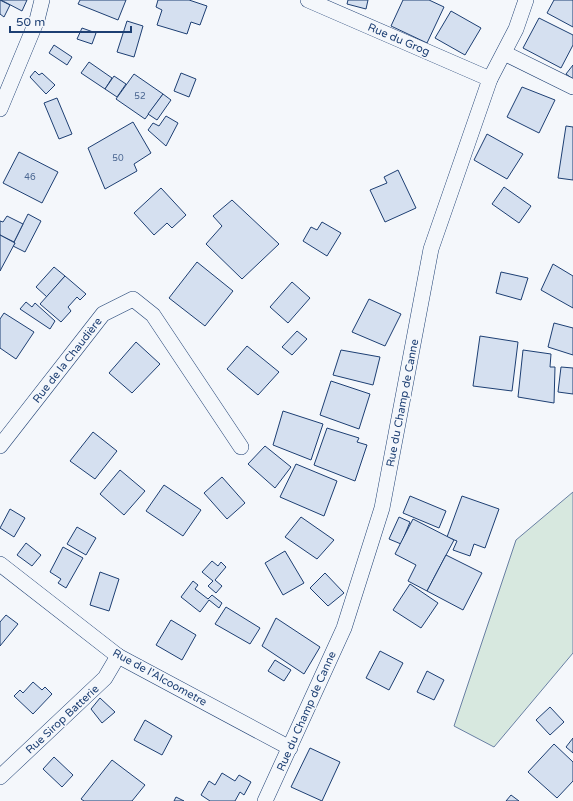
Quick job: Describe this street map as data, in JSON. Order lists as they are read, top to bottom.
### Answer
{
  "streets": {
    "street": [
      "Rue du Grog",
      "Rue de la Chaudière",
      "Rue du Champ de Canne",
      "Rue de l'Alcoometre",
      "Rue Sirop Batterie"
    ]
  },
  "crossings": [
    ["Rue du Grog", "Rue du Champ de Canne"],
    ["Rue du Champ de Canne", "Rue de l'Alcoometre"],
    ["Rue de l'Alcoometre", "Rue Sirop Batterie"]
  ],
  "house_numbers": ["52", "50", "46"],
  "scale_bar": "50 m"
}
